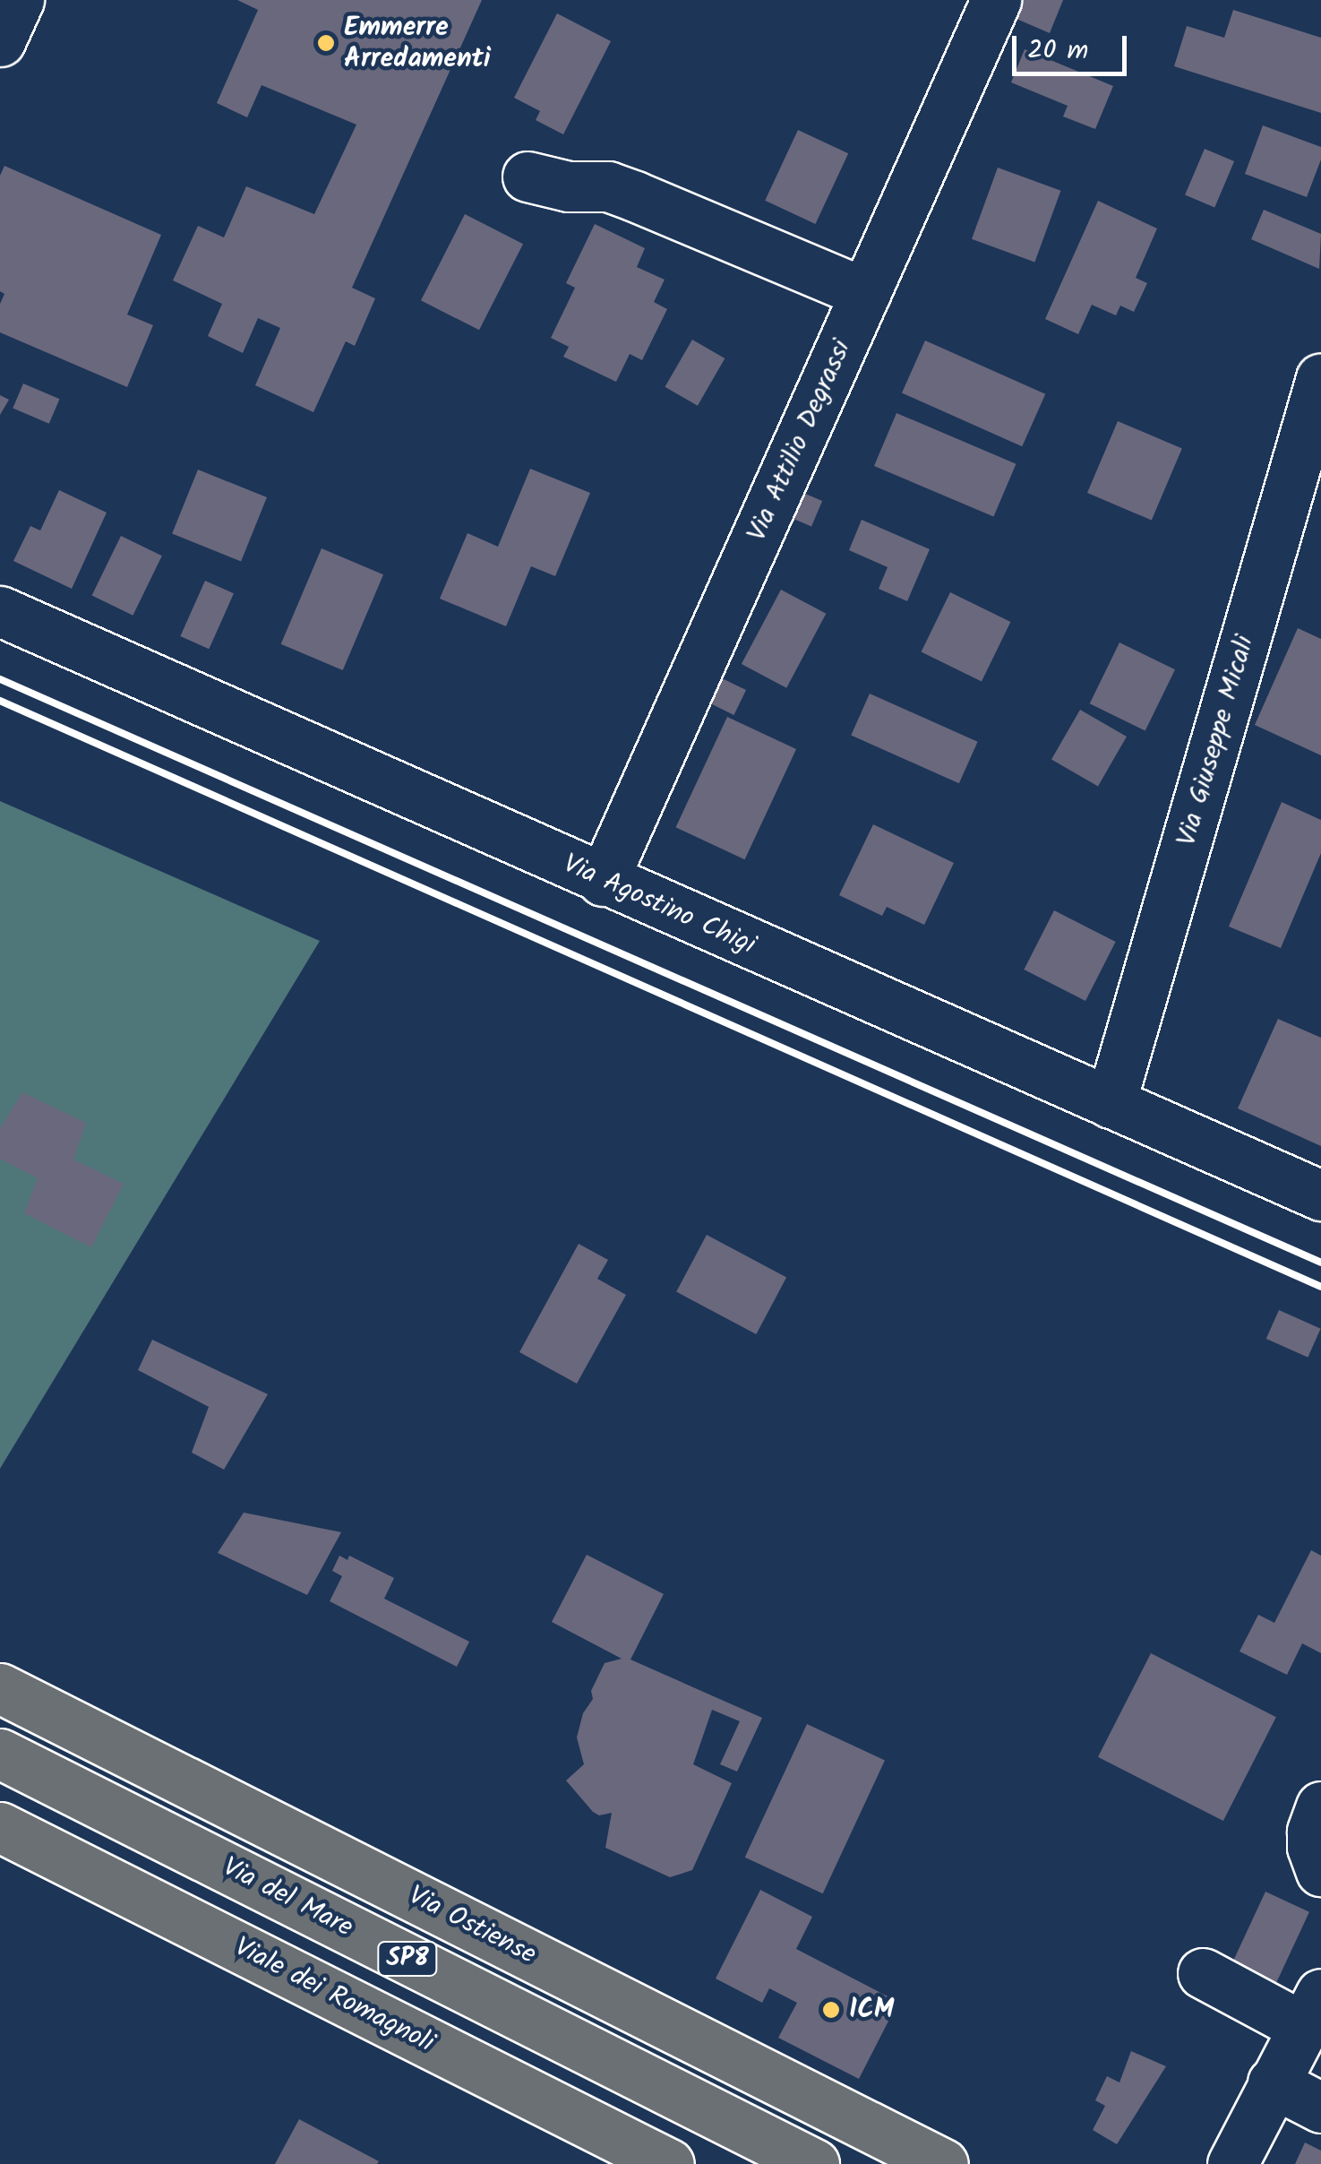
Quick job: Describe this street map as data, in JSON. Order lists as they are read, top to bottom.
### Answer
{
  "streets": {
    "main road": [
      "Via del Mare",
      "Via Ostiense",
      "SP8",
      "Viale dei Romagnoli"
    ],
    "street": ["Via Attilio Degrassi", "Via Giuseppe Micali", "Via Agostino Chigi"]
  },
  "crossings": [
    ["Via Attilio Degrassi", "Via Agostino Chigi"],
    ["Via Giuseppe Micali", "Via Agostino Chigi"]
  ],
  "places": ["Emmerre Arredamenti", "ICM"],
  "scale_bar": "20 m"
}
